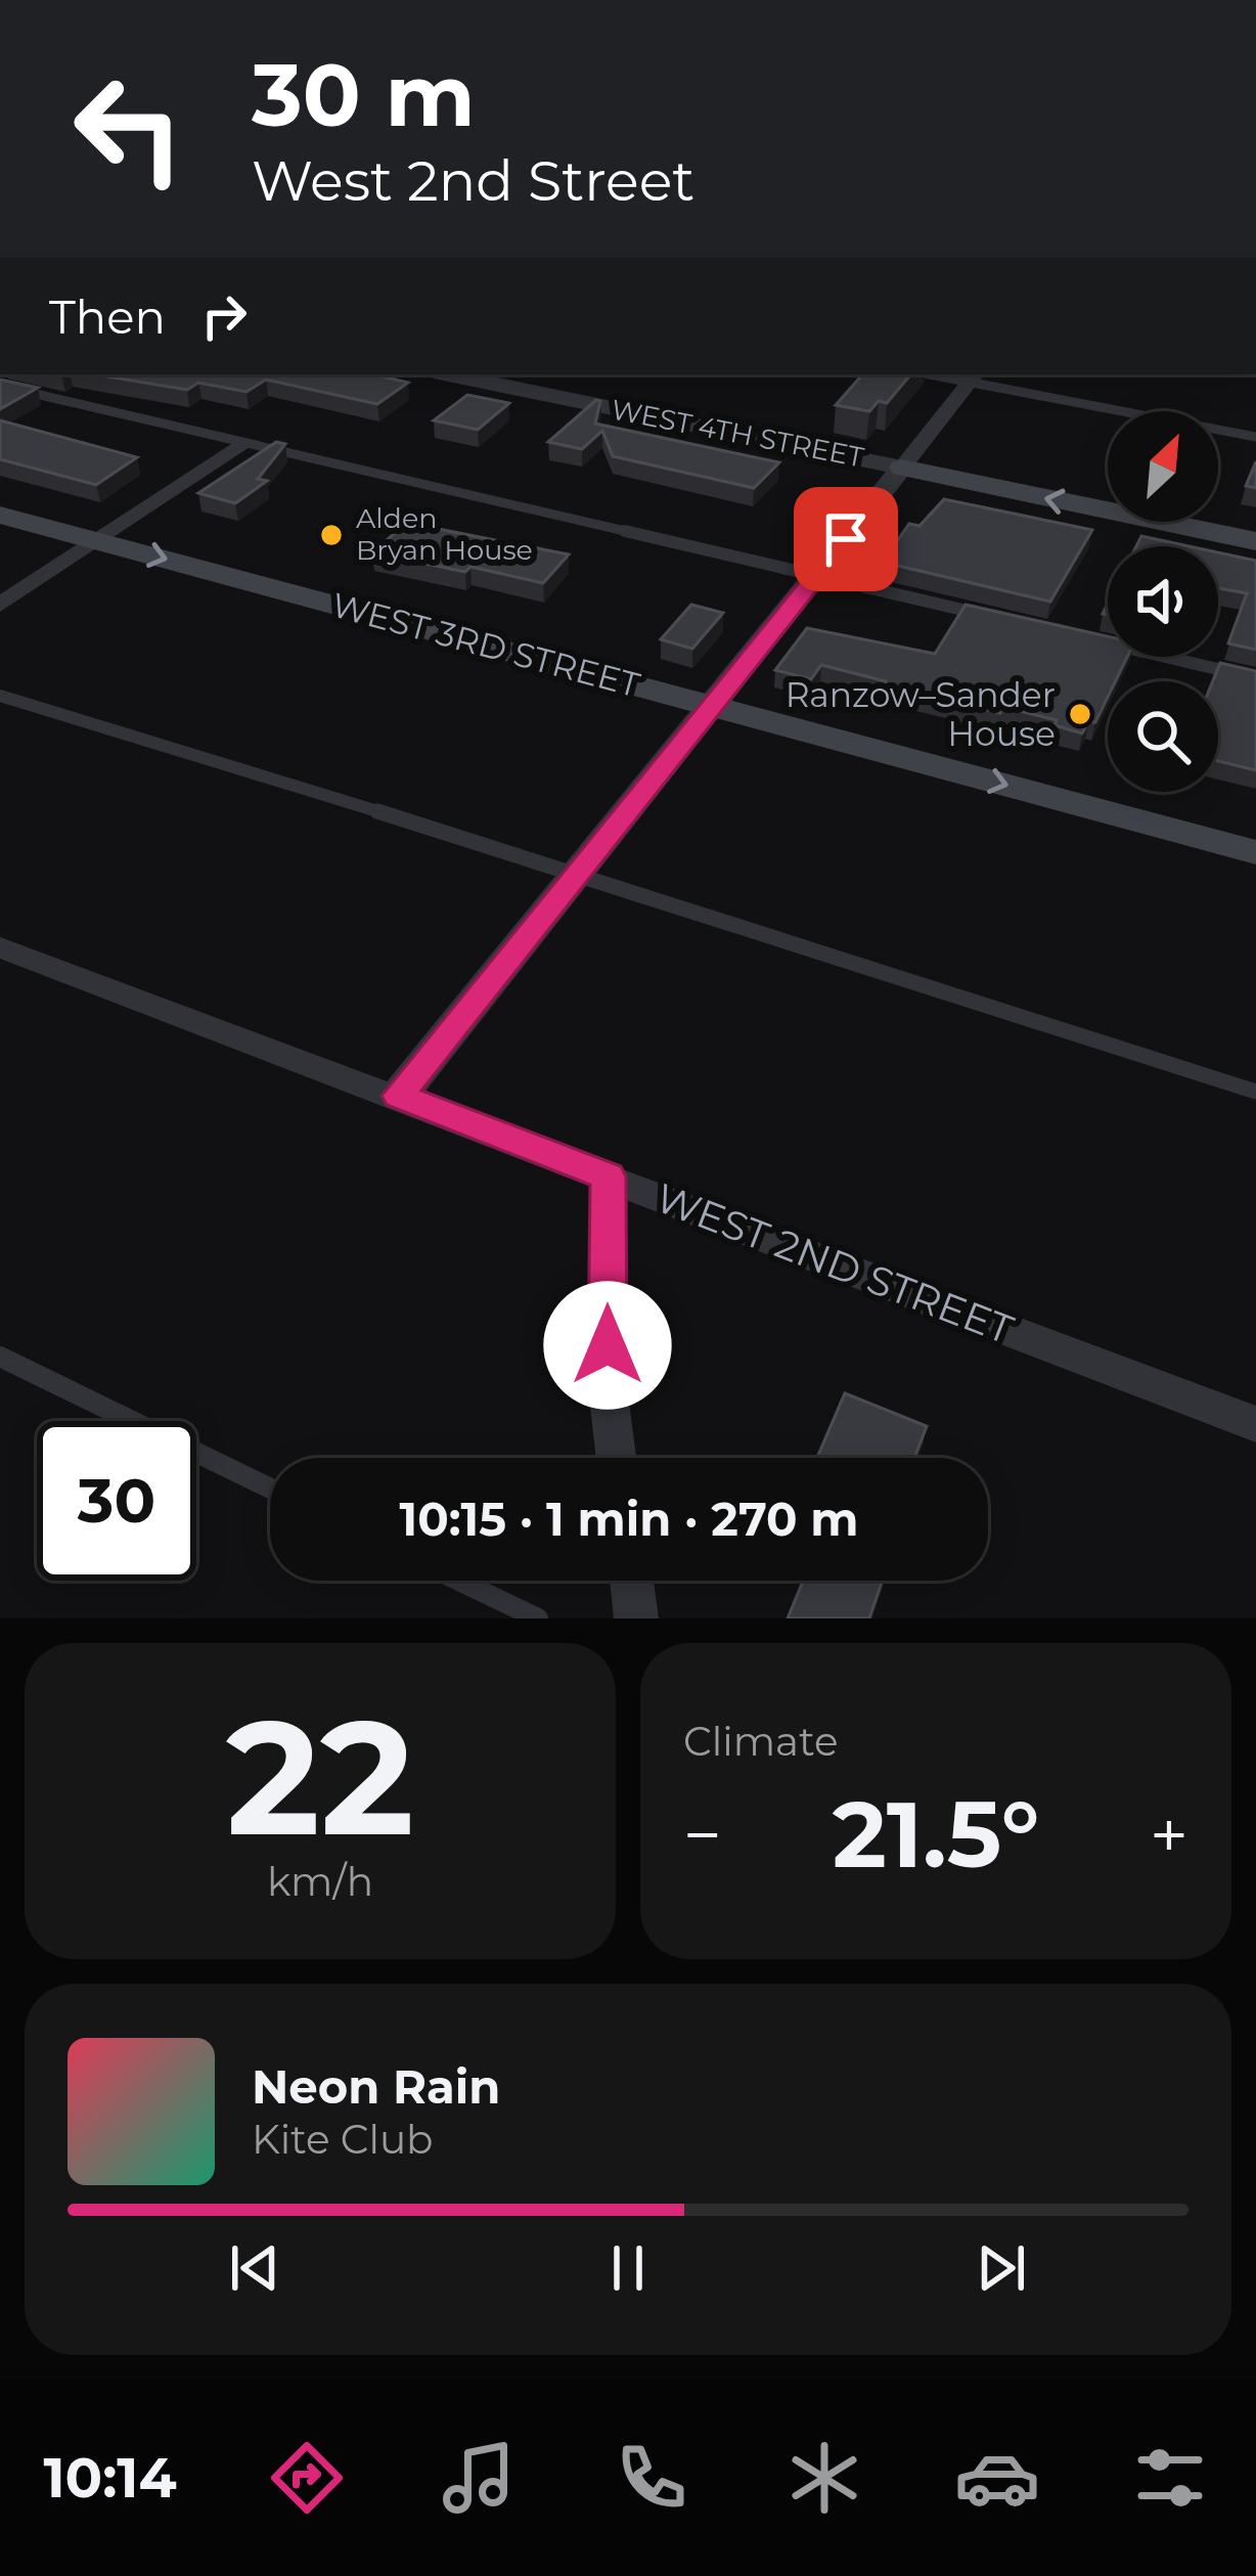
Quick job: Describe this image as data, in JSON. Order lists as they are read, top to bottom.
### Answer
{
  "streets": {
    "main road": ["WEST 4TH STREET", "WEST 3RD STREET"],
    "street": ["WEST 2ND STREET"]
  },
  "one_way": ["WEST 4TH STREET", "WEST 3RD STREET"],
  "places": ["Alden Bryan House", "Ranzow–Sander House"],
  "north": "top right",
  "page": {
    "turn": ["30 m", "West 2nd Street"],
    "then": "Then",
    "limit": "30",
    "trip": "10:15 · 1 min · 270 m",
    "tile": [
      ["22", "km/h"],
      "Climate"
    ],
    "heat": ["−", "21.5°", "+"],
    "song": ["Neon Rain", "Kite Club"],
    "tabs": "10:14"
  }
}
